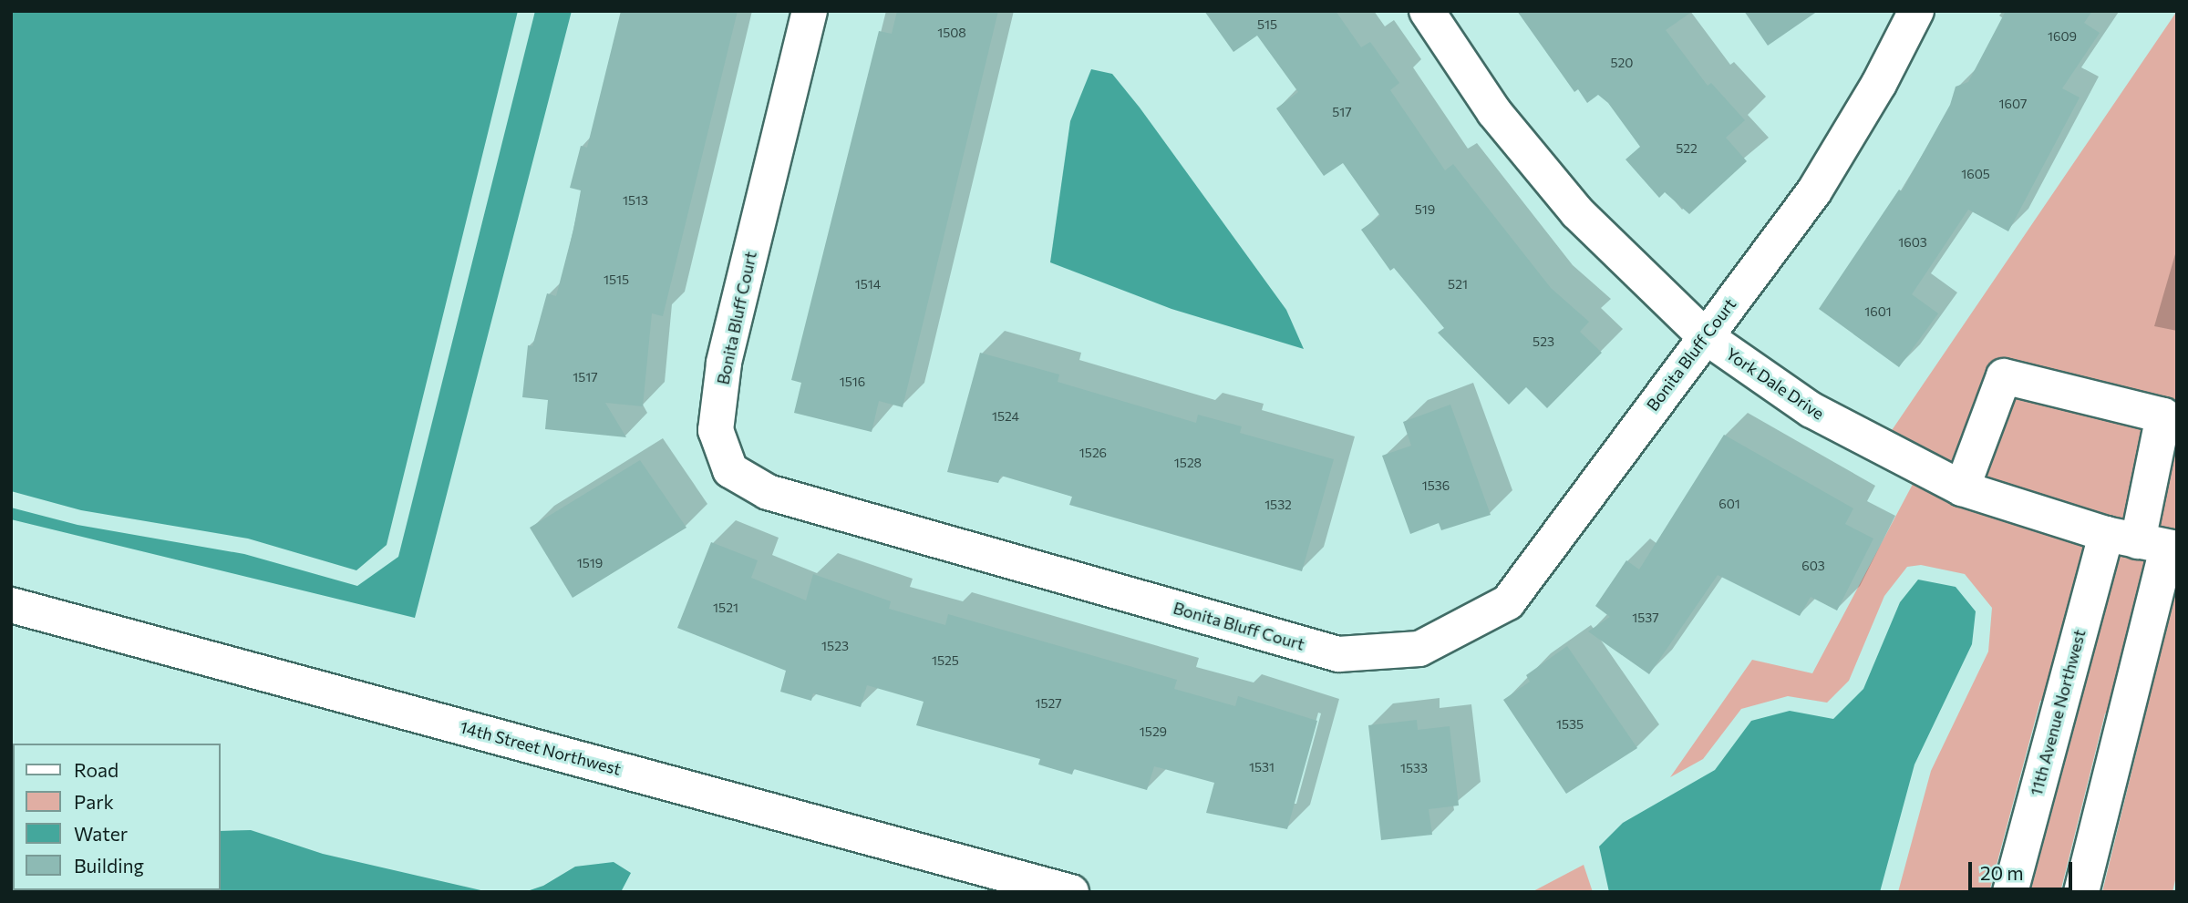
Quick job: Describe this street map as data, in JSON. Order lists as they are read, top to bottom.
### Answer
{
  "streets": {
    "street": [
      "Bonita Bluff Court",
      "York Dale Drive",
      "11th Avenue Northwest",
      "14th Street Northwest"
    ]
  },
  "crossings": [
    ["Bonita Bluff Court", "York Dale Drive"],
    ["York Dale Drive", "11th Avenue Northwest"]
  ],
  "house_numbers": [
    "515",
    "1508",
    "1609",
    "520",
    "1607",
    "517",
    "522",
    "1605",
    "1513",
    "519",
    "1603",
    "1515",
    "1514",
    "521",
    "1601",
    "523",
    "1517",
    "1516",
    "1524",
    "1526",
    "1528",
    "1536",
    "601",
    "1532",
    "1519",
    "603",
    "1521",
    "1537",
    "1523",
    "1525",
    "1527",
    "1535",
    "1529",
    "1531",
    "1533"
  ],
  "legend": [
    "Road",
    "Park",
    "Water",
    "Building"
  ],
  "scale_bar": "20 m"
}
